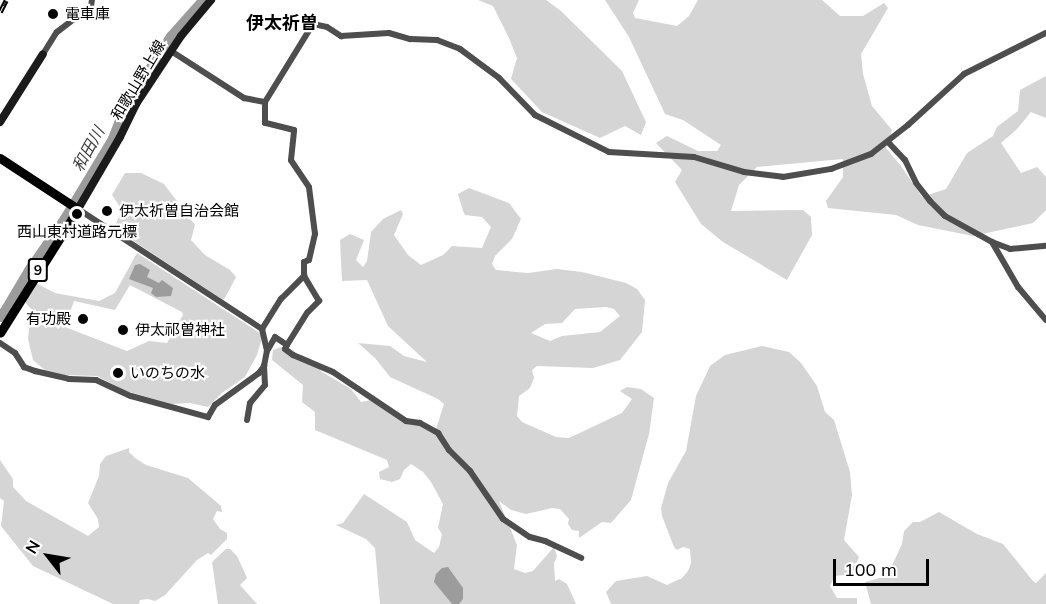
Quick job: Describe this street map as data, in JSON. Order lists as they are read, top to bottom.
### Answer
{
  "streets": {
    "main road": ["和歌山野上線", "9"]
  },
  "crossings": [
    ["和歌山野上線", "9"]
  ],
  "districts": ["伊太祈曽"],
  "water": ["和田川"],
  "places": [
    "電車庫",
    "伊太祈曽自治会館",
    "西山東村道路元標",
    "有功殿",
    "伊太祁曽神社",
    "いのちの水"
  ],
  "scale_bar": "100 m",
  "north": "top left"
}
